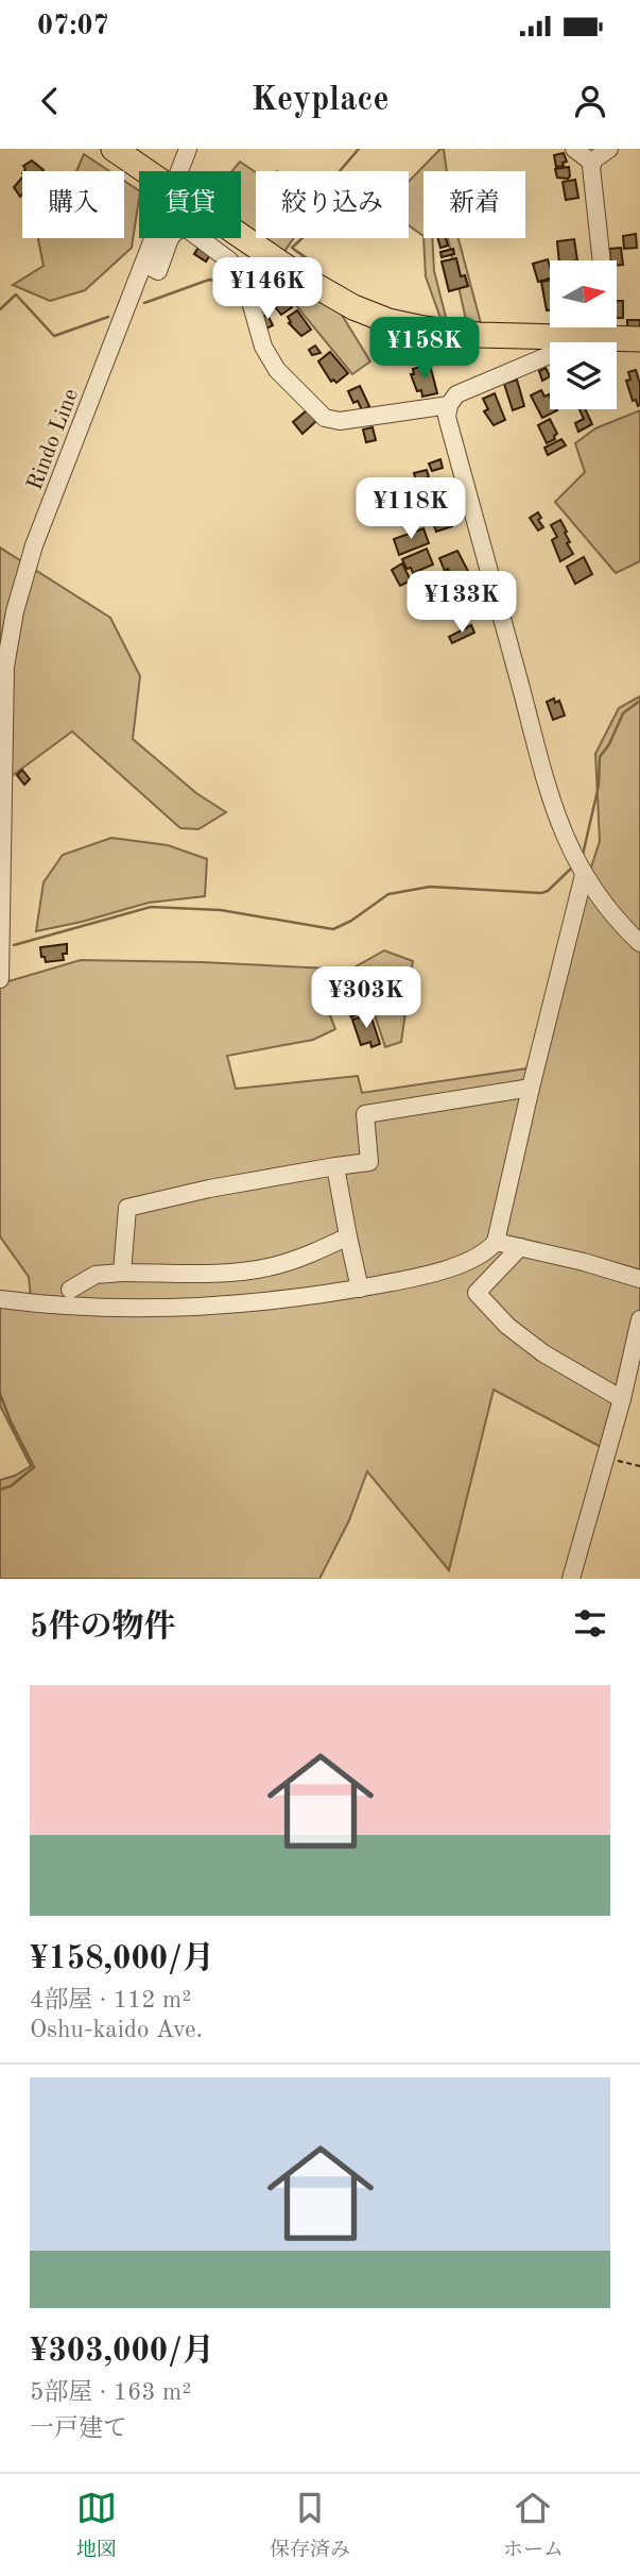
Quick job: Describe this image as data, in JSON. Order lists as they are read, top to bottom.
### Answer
{
  "streets": {
    "street": ["Rindo Line"]
  },
  "north": "right",
  "page": {
    "status": "07:07",
    "header": "Keyplace",
    "chip": [
      "購入",
      "賃貸",
      "絞り込み",
      "新着"
    ],
    "price": [
      "¥146K",
      "¥158K",
      "¥118K",
      "¥133K",
      "¥303K"
    ],
    "heading": "5件の物件",
    "list": [
      {
        "name": "¥158,000/月",
        "note": "4部屋 · 112 m² · Oshu-kaido Ave."
      },
      {
        "name": "¥303,000/月",
        "note": "5部屋 · 163 m² · 一戸建て"
      }
    ],
    "tabs": ["地図", "保存済み", "ホーム"]
  }
}
